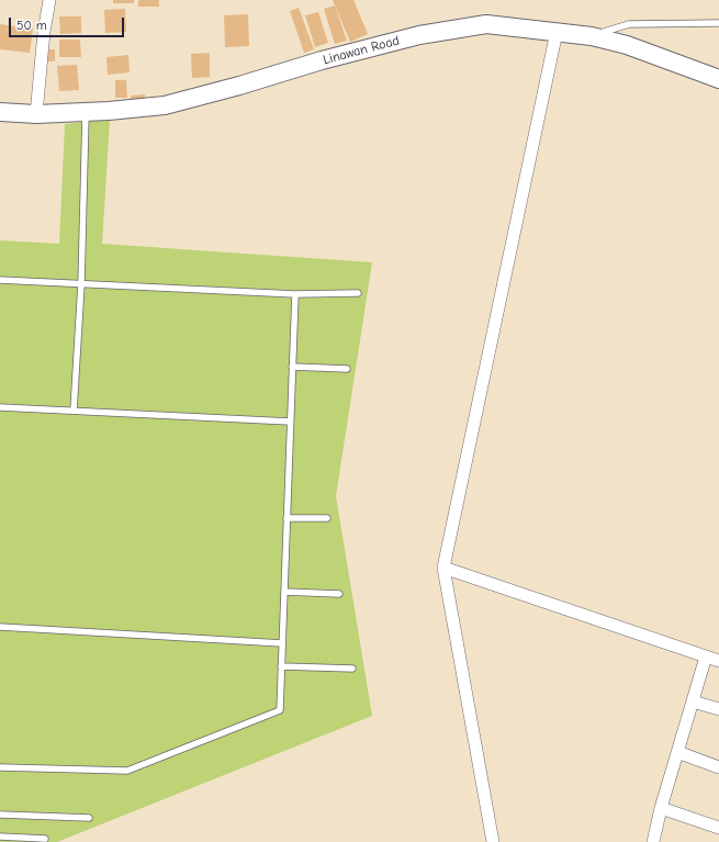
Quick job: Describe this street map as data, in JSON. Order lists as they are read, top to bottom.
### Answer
{
  "streets": {
    "street": ["Linawan Road"]
  },
  "scale_bar": "50 m"
}
